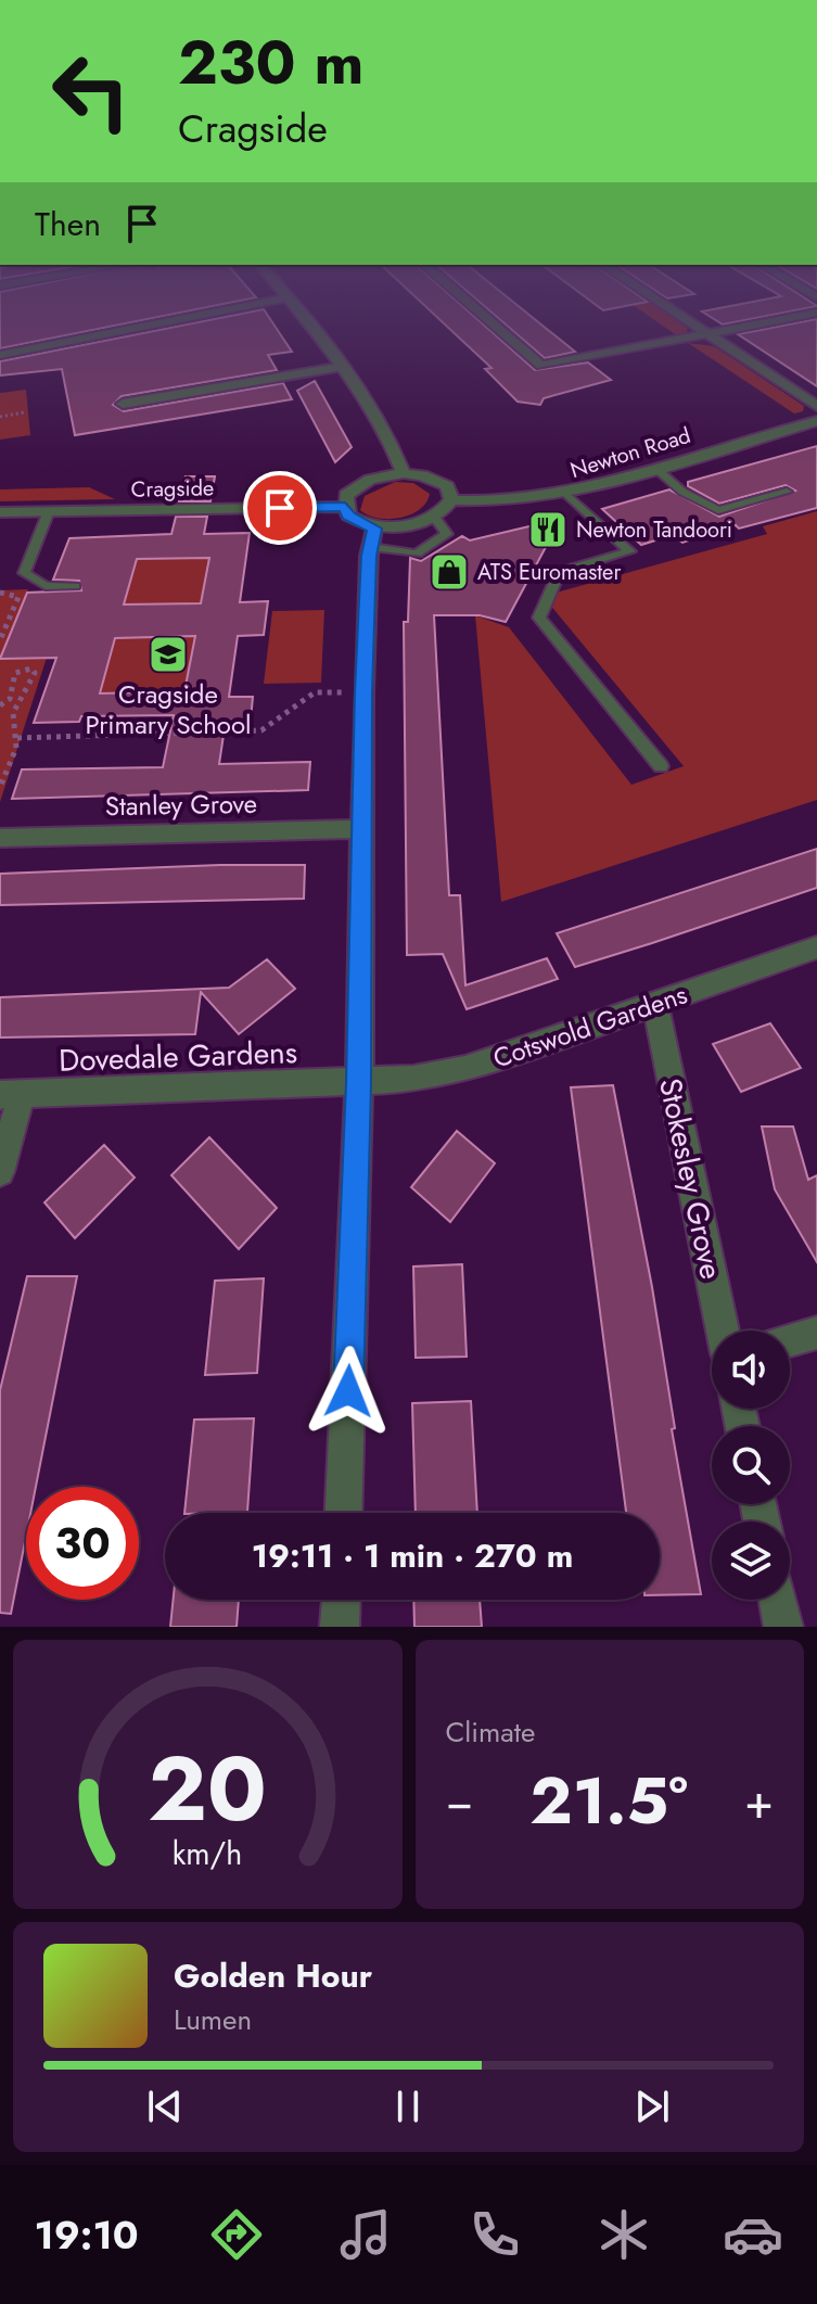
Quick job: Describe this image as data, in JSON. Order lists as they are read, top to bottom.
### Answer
{
  "streets": {
    "street": [
      "Newton Road",
      "Cragside",
      "Stanley Grove",
      "Cotswold Gardens",
      "Dovedale Gardens",
      "Stokesley Grove"
    ]
  },
  "crossings": [
    ["Cotswold Gardens", "Dovedale Gardens"],
    ["Cotswold Gardens", "Stokesley Grove"]
  ],
  "places": {
    "restaurant": ["Newton Tandoori"],
    "shop": ["ATS Euromaster"],
    "school or university": ["Cragside Primary School"]
  },
  "page": {
    "turn": ["230 m", "Cragside"],
    "then": "Then",
    "limit": "30",
    "trip": "19:11 · 1 min · 270 m",
    "tile": "Climate",
    "heat": ["−", "21.5°", "+"],
    "song": ["Golden Hour", "Lumen"],
    "tabs": "19:10",
    "gauge": ["20", "km/h"]
  }
}
